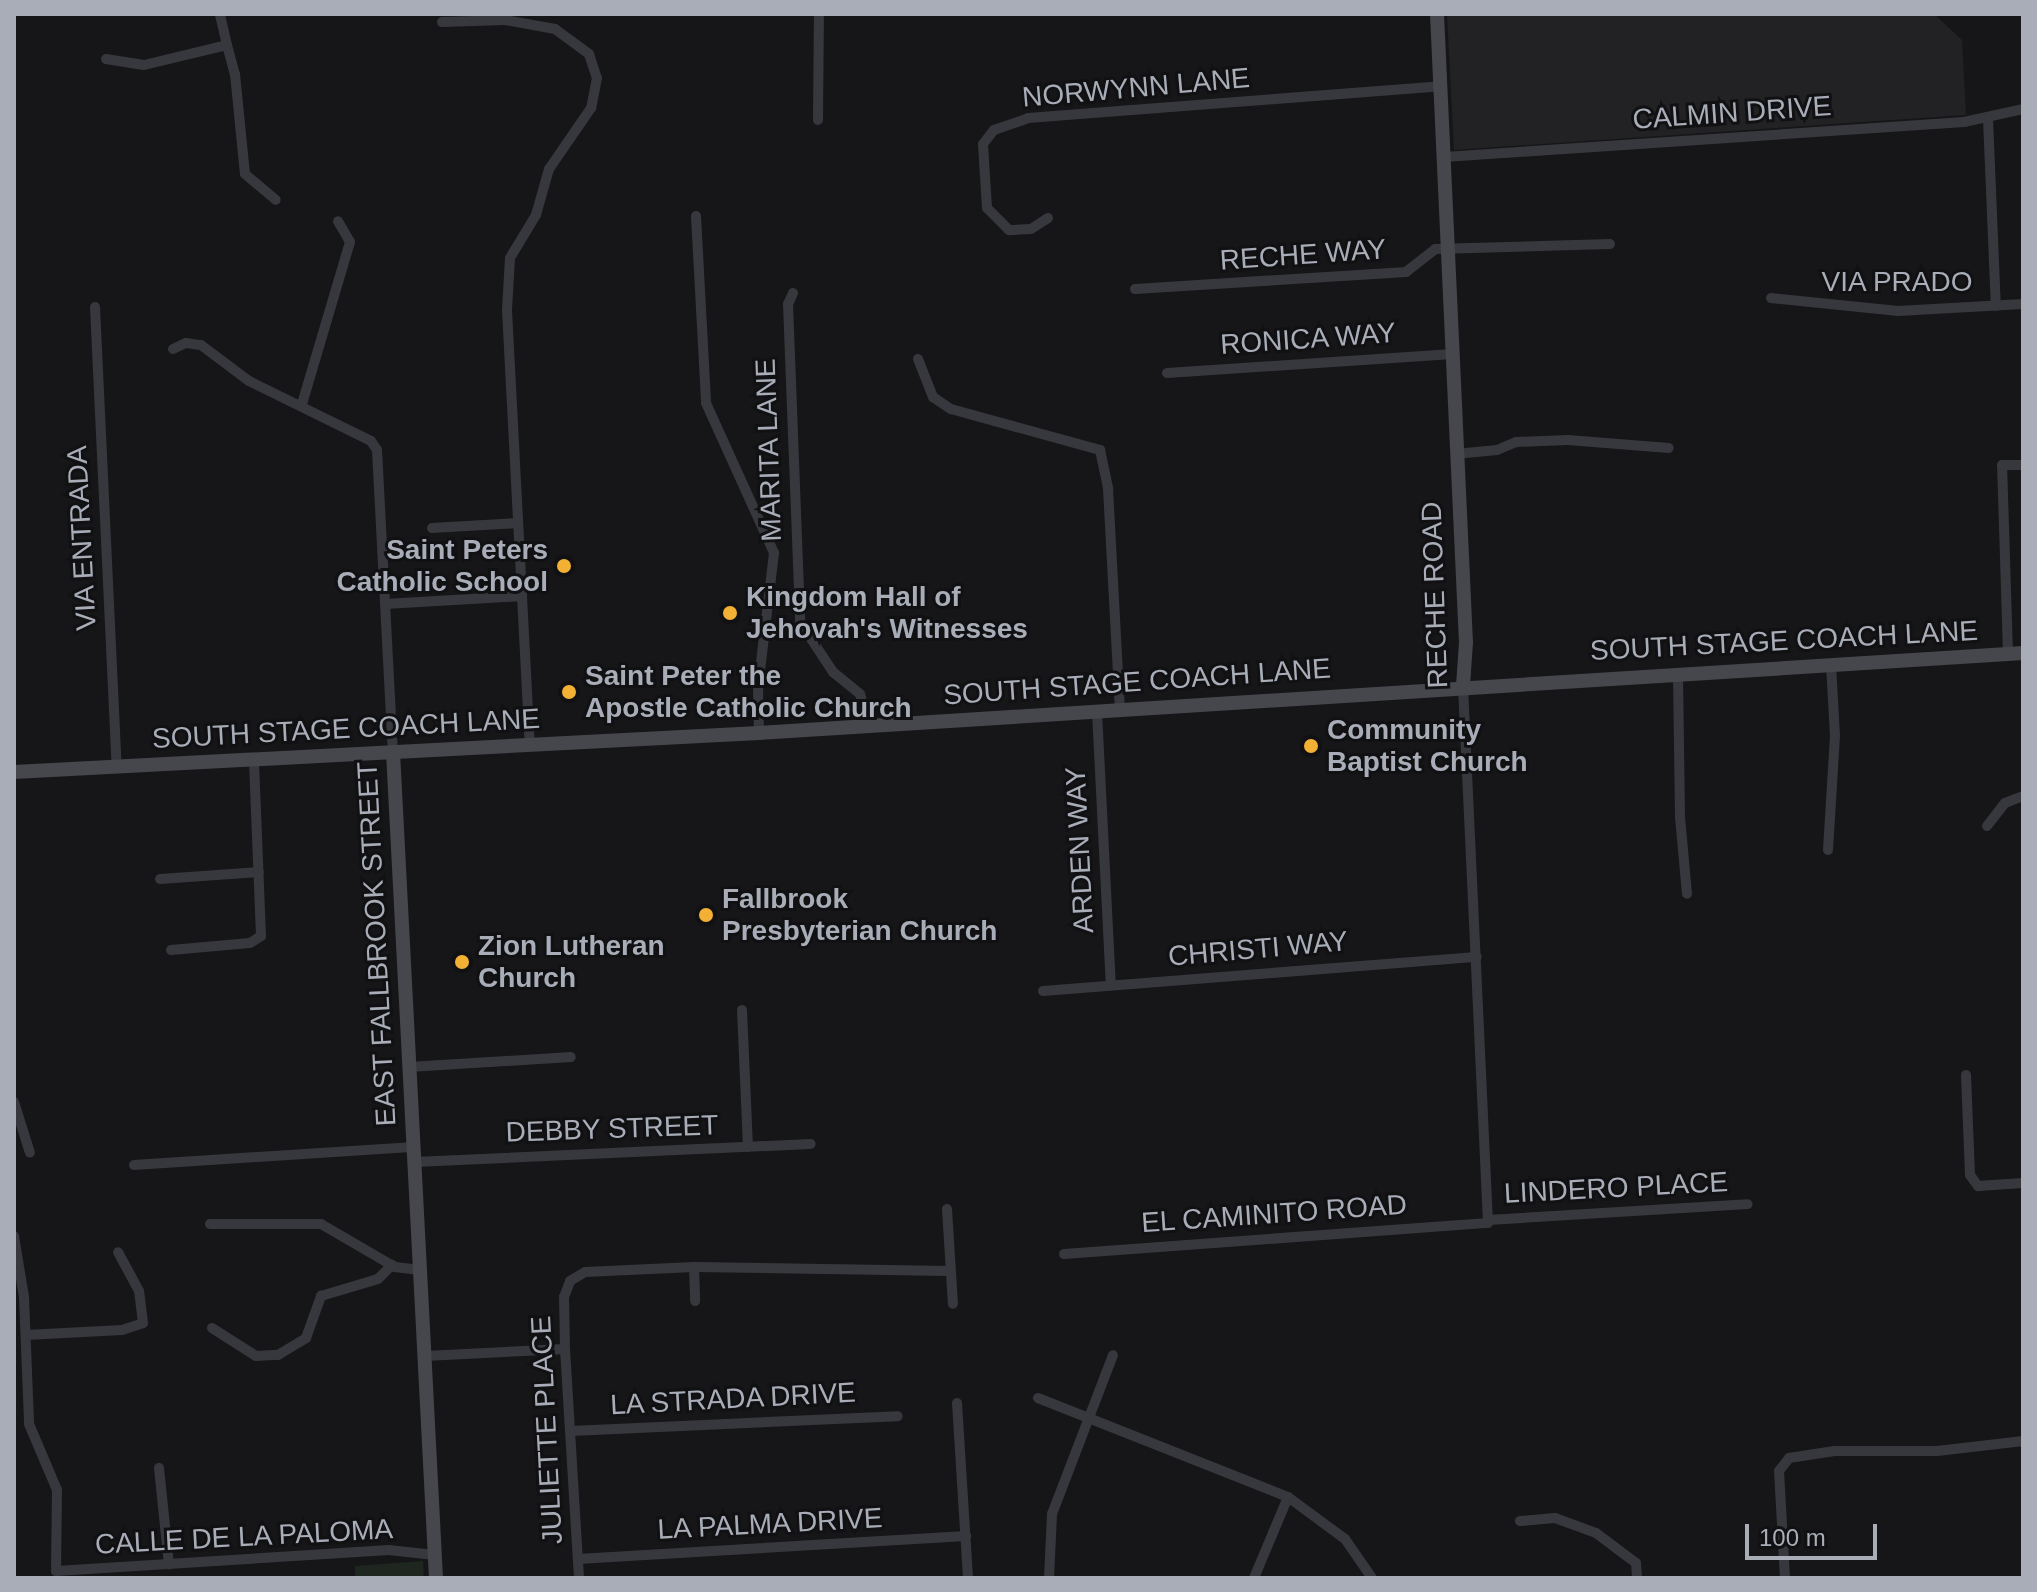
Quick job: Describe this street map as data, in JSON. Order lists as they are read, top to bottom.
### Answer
{
  "streets": {
    "main road": ["RECHE ROAD", "SOUTH STAGE COACH LANE", "EAST FALLBROOK STREET"],
    "street": [
      "NORWYNN LANE",
      "CALMIN DRIVE",
      "RECHE WAY",
      "VIA PRADO",
      "RONICA WAY",
      "MARITA LANE",
      "VIA ENTRADA",
      "ARDEN WAY",
      "CHRISTI WAY",
      "DEBBY STREET",
      "LINDERO PLACE",
      "EL CAMINITO ROAD",
      "LA STRADA DRIVE",
      "JULIETTE PLACE",
      "LA PALMA DRIVE",
      "CALLE DE LA PALOMA"
    ]
  },
  "crossings": [
    ["NORWYNN LANE", "RECHE ROAD"],
    ["CALMIN DRIVE", "RECHE ROAD"],
    ["RECHE WAY", "RECHE ROAD"],
    ["RONICA WAY", "RECHE ROAD"],
    ["MARITA LANE", "SOUTH STAGE COACH LANE"],
    ["VIA ENTRADA", "SOUTH STAGE COACH LANE"],
    ["RECHE ROAD", "SOUTH STAGE COACH LANE"],
    ["RECHE ROAD", "CHRISTI WAY"],
    ["RECHE ROAD", "LINDERO PLACE"],
    ["RECHE ROAD", "EL CAMINITO ROAD"],
    ["SOUTH STAGE COACH LANE", "ARDEN WAY"],
    ["SOUTH STAGE COACH LANE", "EAST FALLBROOK STREET"],
    ["ARDEN WAY", "CHRISTI WAY"],
    ["EAST FALLBROOK STREET", "DEBBY STREET"],
    ["EAST FALLBROOK STREET", "CALLE DE LA PALOMA"],
    ["LINDERO PLACE", "EL CAMINITO ROAD"],
    ["LA STRADA DRIVE", "JULIETTE PLACE"],
    ["JULIETTE PLACE", "LA PALMA DRIVE"]
  ],
  "places": [
    "Saint Peters Catholic School",
    "Kingdom Hall of Jehovah's Witnesses",
    "Saint Peter the Apostle Catholic Church",
    "Community Baptist Church",
    "Fallbrook Presbyterian Church",
    "Zion Lutheran Church"
  ],
  "scale_bar": "100 m"
}
